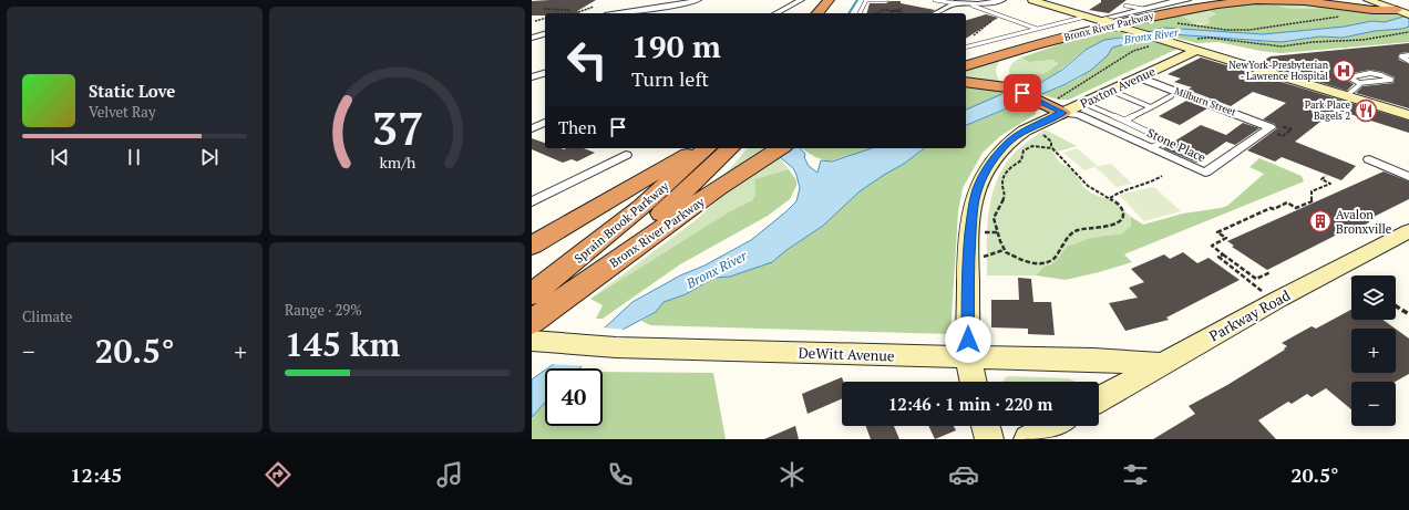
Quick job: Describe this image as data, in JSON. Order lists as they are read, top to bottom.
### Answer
{
  "streets": {
    "highway": ["Bronx River Parkway", "Sprain Brook Parkway"],
    "street": [
      "Paxton Avenue",
      "Milburn Street",
      "Stone Place",
      "Parkway Road",
      "DeWitt Avenue"
    ]
  },
  "crossings": [
    ["Bronx River Parkway", "Sprain Brook Parkway"],
    ["Paxton Avenue", "Milburn Street"],
    ["Paxton Avenue", "Stone Place"],
    ["Paxton Avenue", "DeWitt Avenue"],
    ["Milburn Street", "Stone Place"],
    ["Parkway Road", "DeWitt Avenue"]
  ],
  "water": ["Bronx River"],
  "places": {
    "hospital": ["NewYork-Presbyterian - Lawrence Hospital"],
    "restaurant": ["Park Place Bagels 2"],
    "building": ["Avalon Bronxville"]
  },
  "page": {
    "turn": ["190 m", "Turn left"],
    "song": ["Static Love", "Velvet Ray"],
    "then": "Then",
    "tile": [
      "Climate",
      ["Range · 29%", "145 km"]
    ],
    "map_buttons": ["+", "−"],
    "heat": ["−", "20.5°", "+"],
    "limit": "40",
    "trip": "12:46 · 1 min · 220 m",
    "tabs": ["12:45", "20.5°"],
    "gauge": ["37", "km/h"]
  }
}
